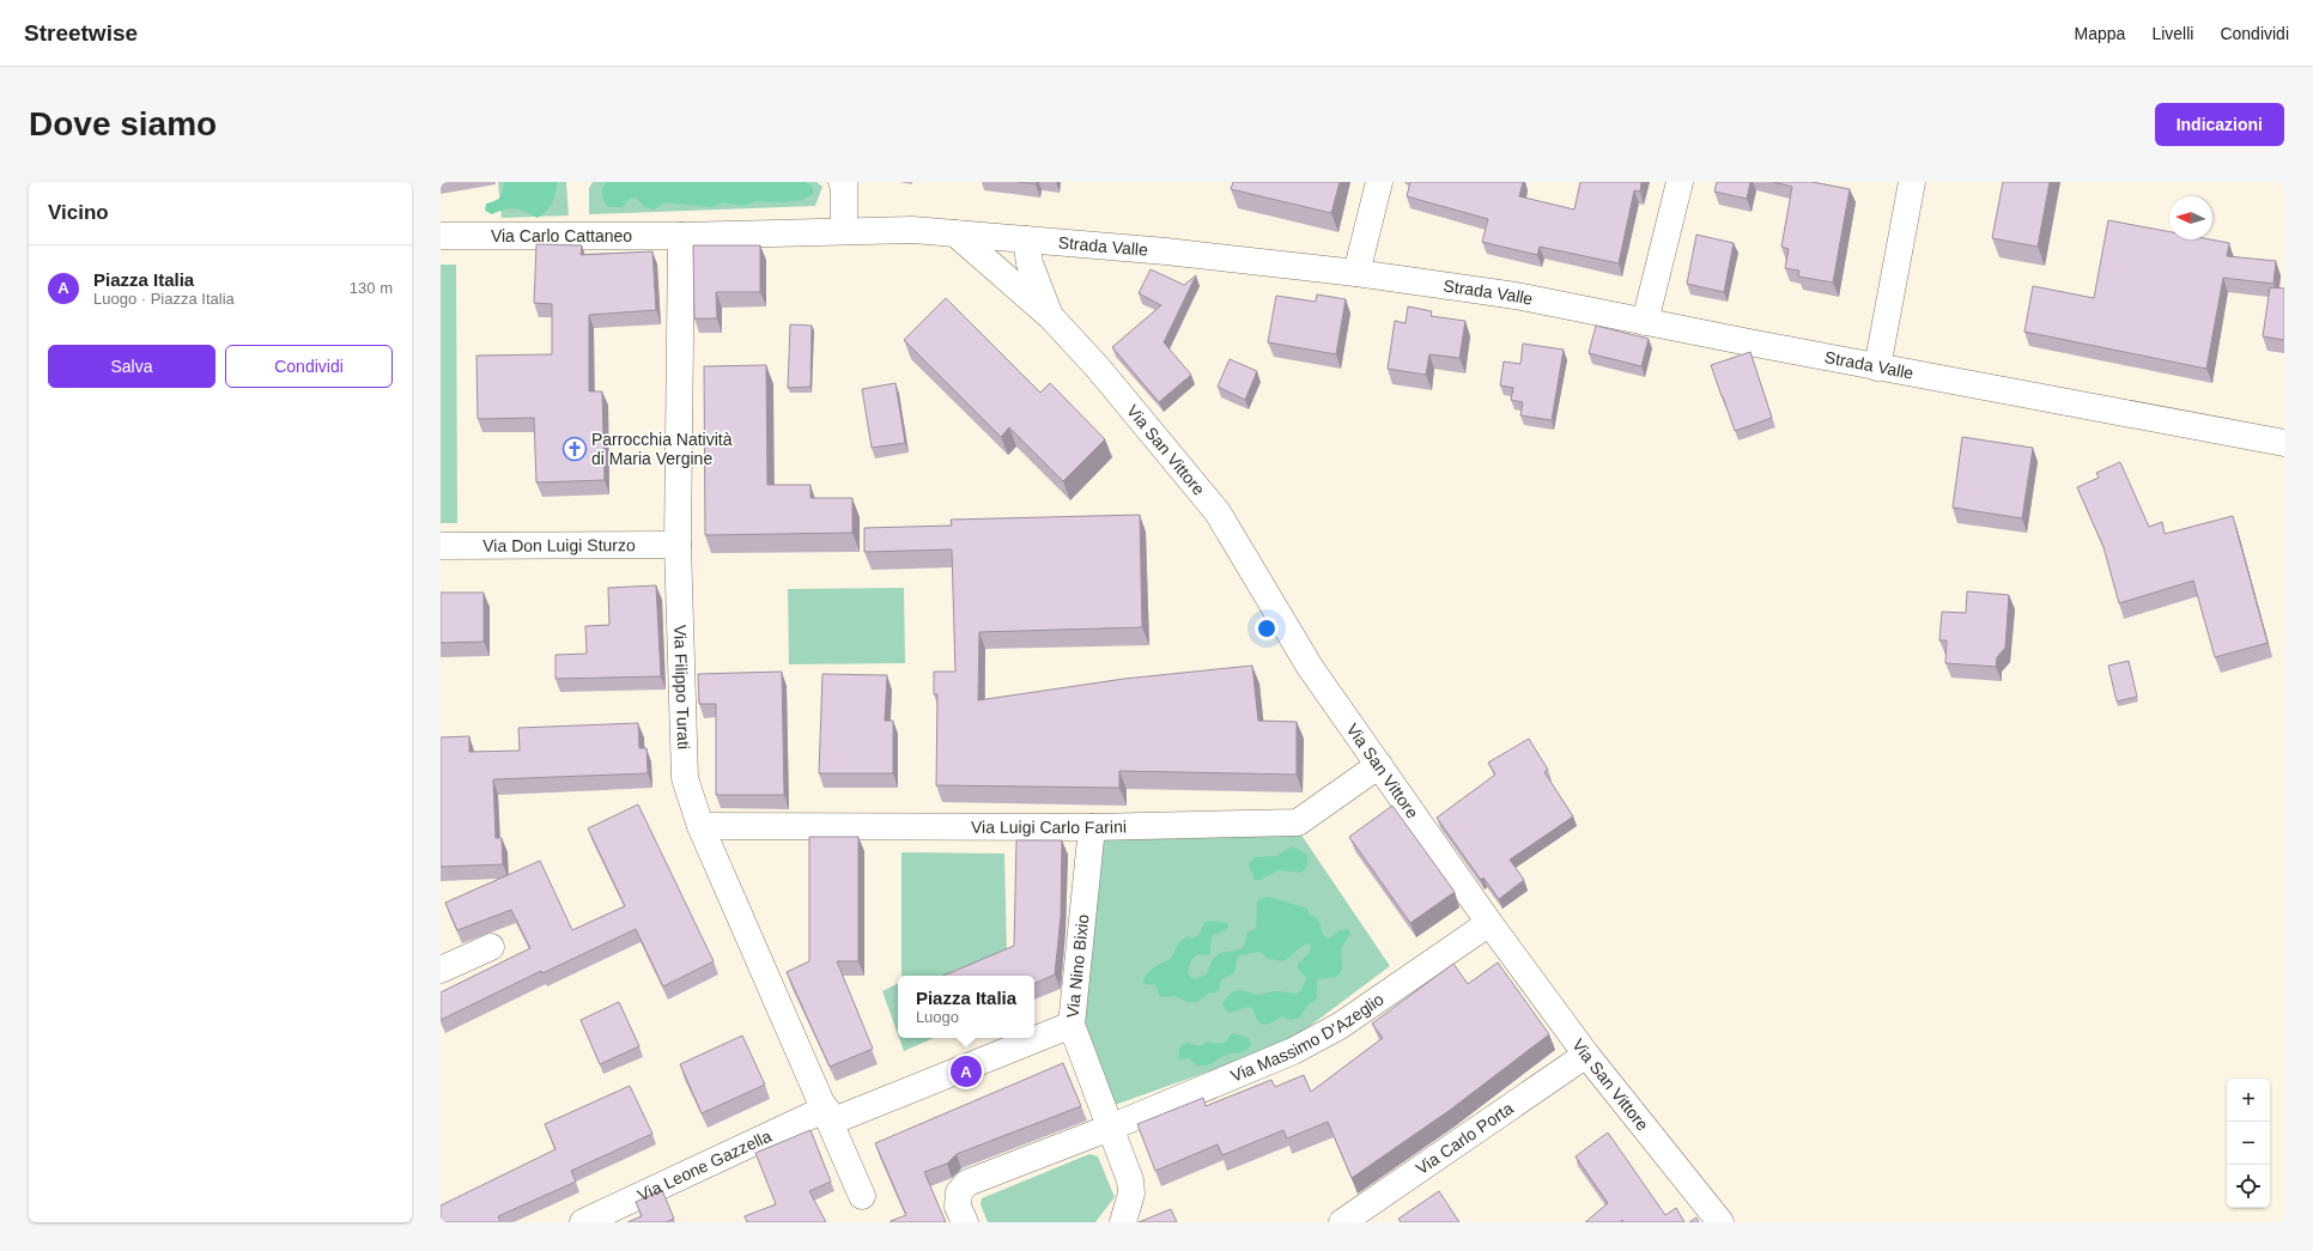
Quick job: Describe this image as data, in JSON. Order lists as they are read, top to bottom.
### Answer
{
  "streets": {
    "street": [
      "Via Carlo Cattaneo",
      "Strada Valle",
      "Via San Vittore",
      "Via Don Luigi Sturzo",
      "Via Filippo Turati",
      "Via Luigi Carlo Farini",
      "Via Nino Bixio",
      "Via Massimo D'Azeglio",
      "Via Carlo Porta",
      "Via Leone Gazzella"
    ]
  },
  "crossings": [
    ["Via Carlo Cattaneo", "Strada Valle"],
    ["Via Carlo Cattaneo", "Via Filippo Turati"],
    ["Strada Valle", "Via San Vittore"],
    ["Strada Valle", "Via Filippo Turati"],
    ["Via San Vittore", "Via Luigi Carlo Farini"],
    ["Via San Vittore", "Via Massimo D'Azeglio"],
    ["Via San Vittore", "Via Carlo Porta"],
    ["Via Don Luigi Sturzo", "Via Filippo Turati"],
    ["Via Filippo Turati", "Via Luigi Carlo Farini"],
    ["Via Filippo Turati", "Via Leone Gazzella"],
    ["Via Luigi Carlo Farini", "Via Nino Bixio"],
    ["Via Nino Bixio", "Via Massimo D'Azeglio"],
    ["Via Nino Bixio", "Via Leone Gazzella"]
  ],
  "places": {
    "church": ["Parrocchia Natività di Maria Vergine"]
  },
  "north": "left",
  "page": {
    "header": "Streetwise",
    "nav": ["Mappa", "Livelli", "Condividi"],
    "buttons": [
      "Indicazioni",
      ["Salva", "Condividi"]
    ],
    "title": "Dove siamo",
    "heading": "Vicino",
    "list": [
      {
        "mark": "A",
        "name": "Piazza Italia",
        "note": "Luogo · Piazza Italia",
        "value": "130 m"
      }
    ],
    "popup": ["Piazza Italia", "Luogo"],
    "pins": "A",
    "map_buttons": ["+", "−"]
  }
}
